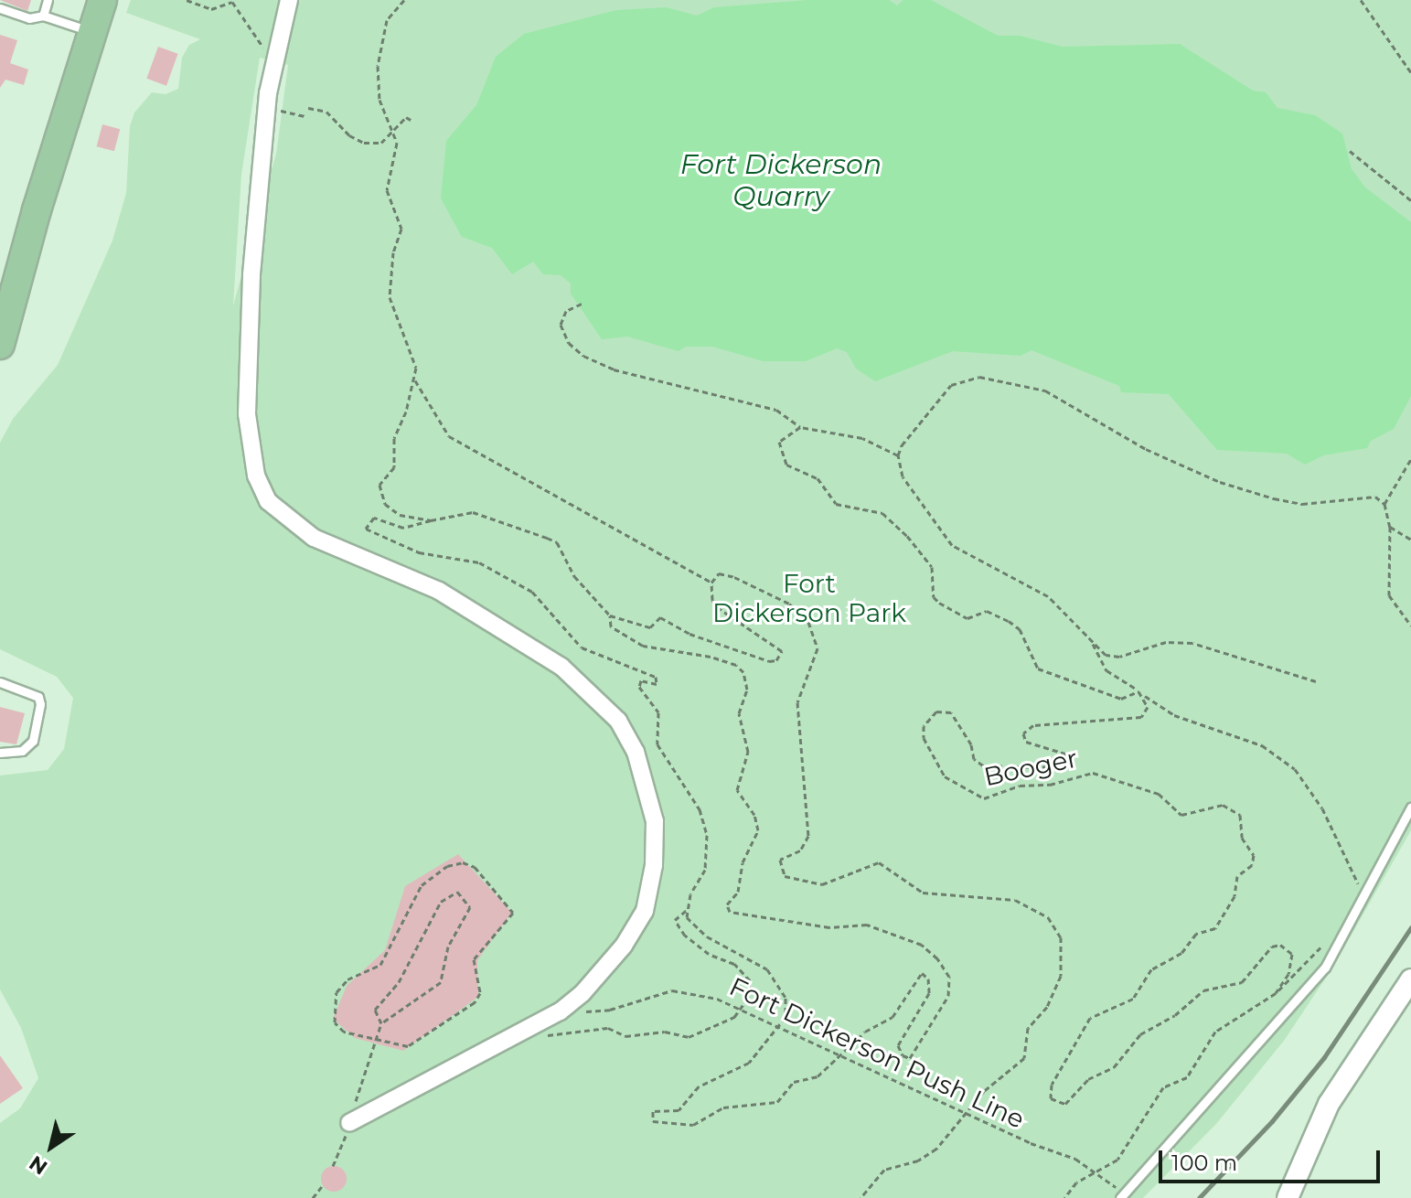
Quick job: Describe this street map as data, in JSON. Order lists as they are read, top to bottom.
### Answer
{
  "streets": {
    "path": ["Booger", "Fort Dickerson Push Line"]
  },
  "water": ["Fort Dickerson Quarry"],
  "parks": ["Fort Dickerson Park"],
  "scale_bar": "100 m",
  "north": "bottom left"
}
